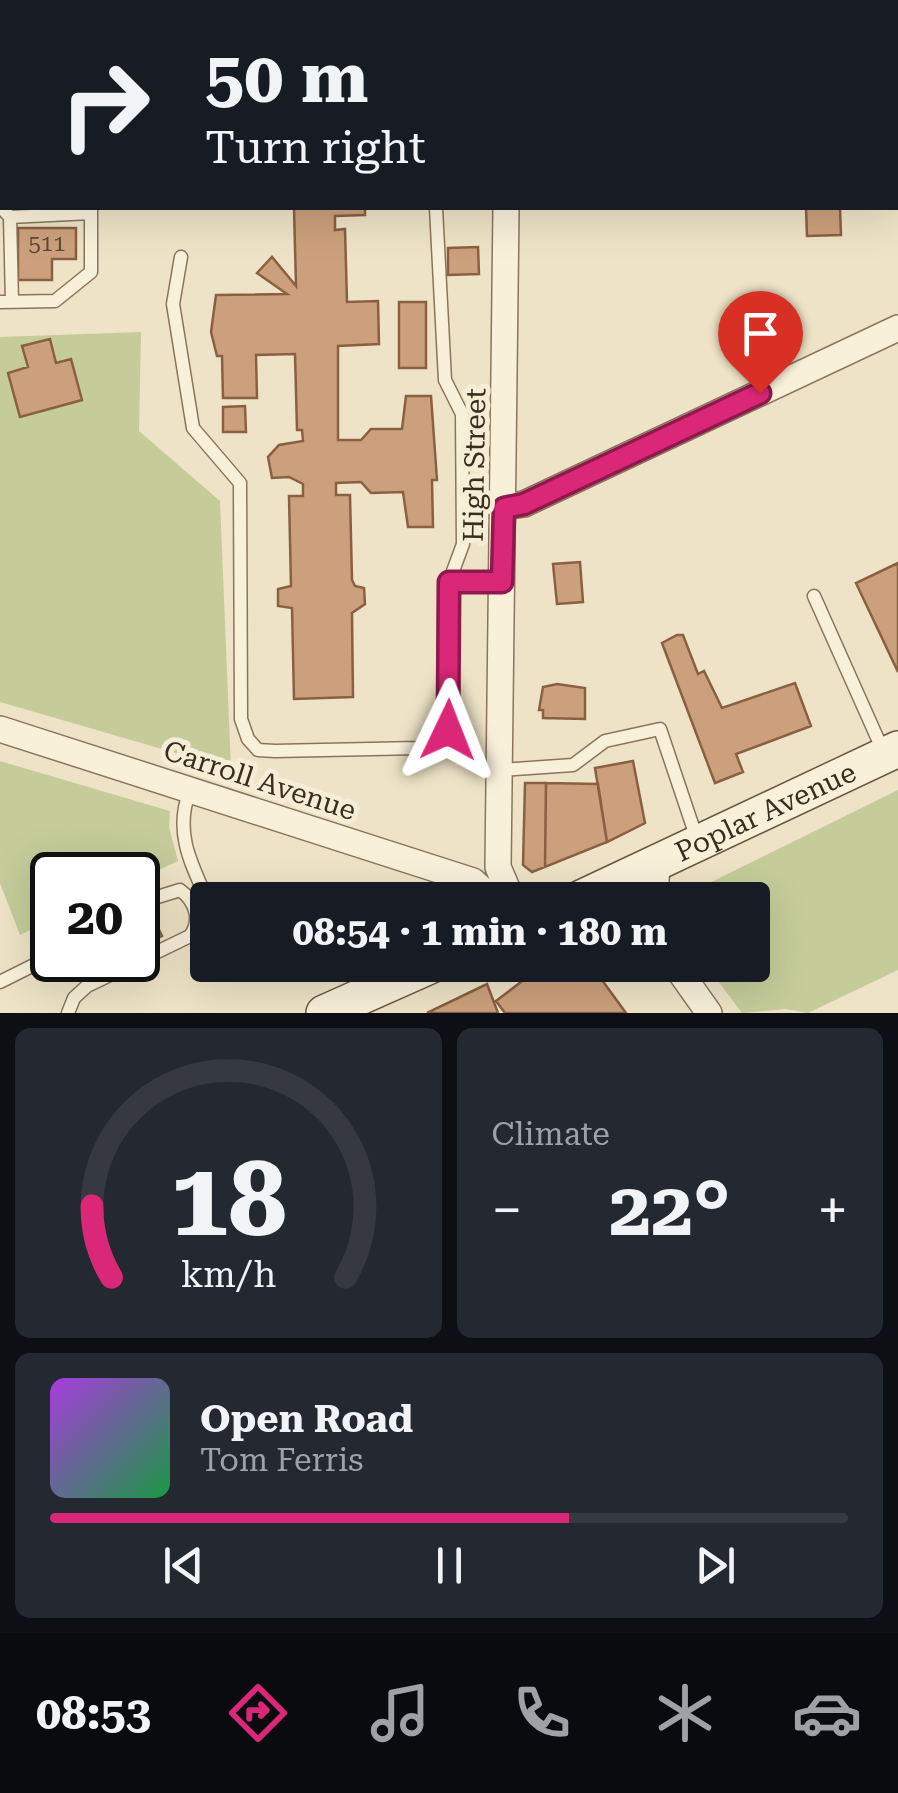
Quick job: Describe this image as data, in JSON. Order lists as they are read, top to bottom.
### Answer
{
  "streets": {
    "main road": ["Poplar Avenue"],
    "street": ["High Street", "Carroll Avenue"]
  },
  "house_numbers": ["511"],
  "page": {
    "turn": ["50 m", "Turn right"],
    "limit": "20",
    "trip": "08:54 · 1 min · 180 m",
    "tile": "Climate",
    "heat": ["−", "22°", "+"],
    "song": ["Open Road", "Tom Ferris"],
    "tabs": "08:53",
    "gauge": ["18", "km/h"]
  }
}
